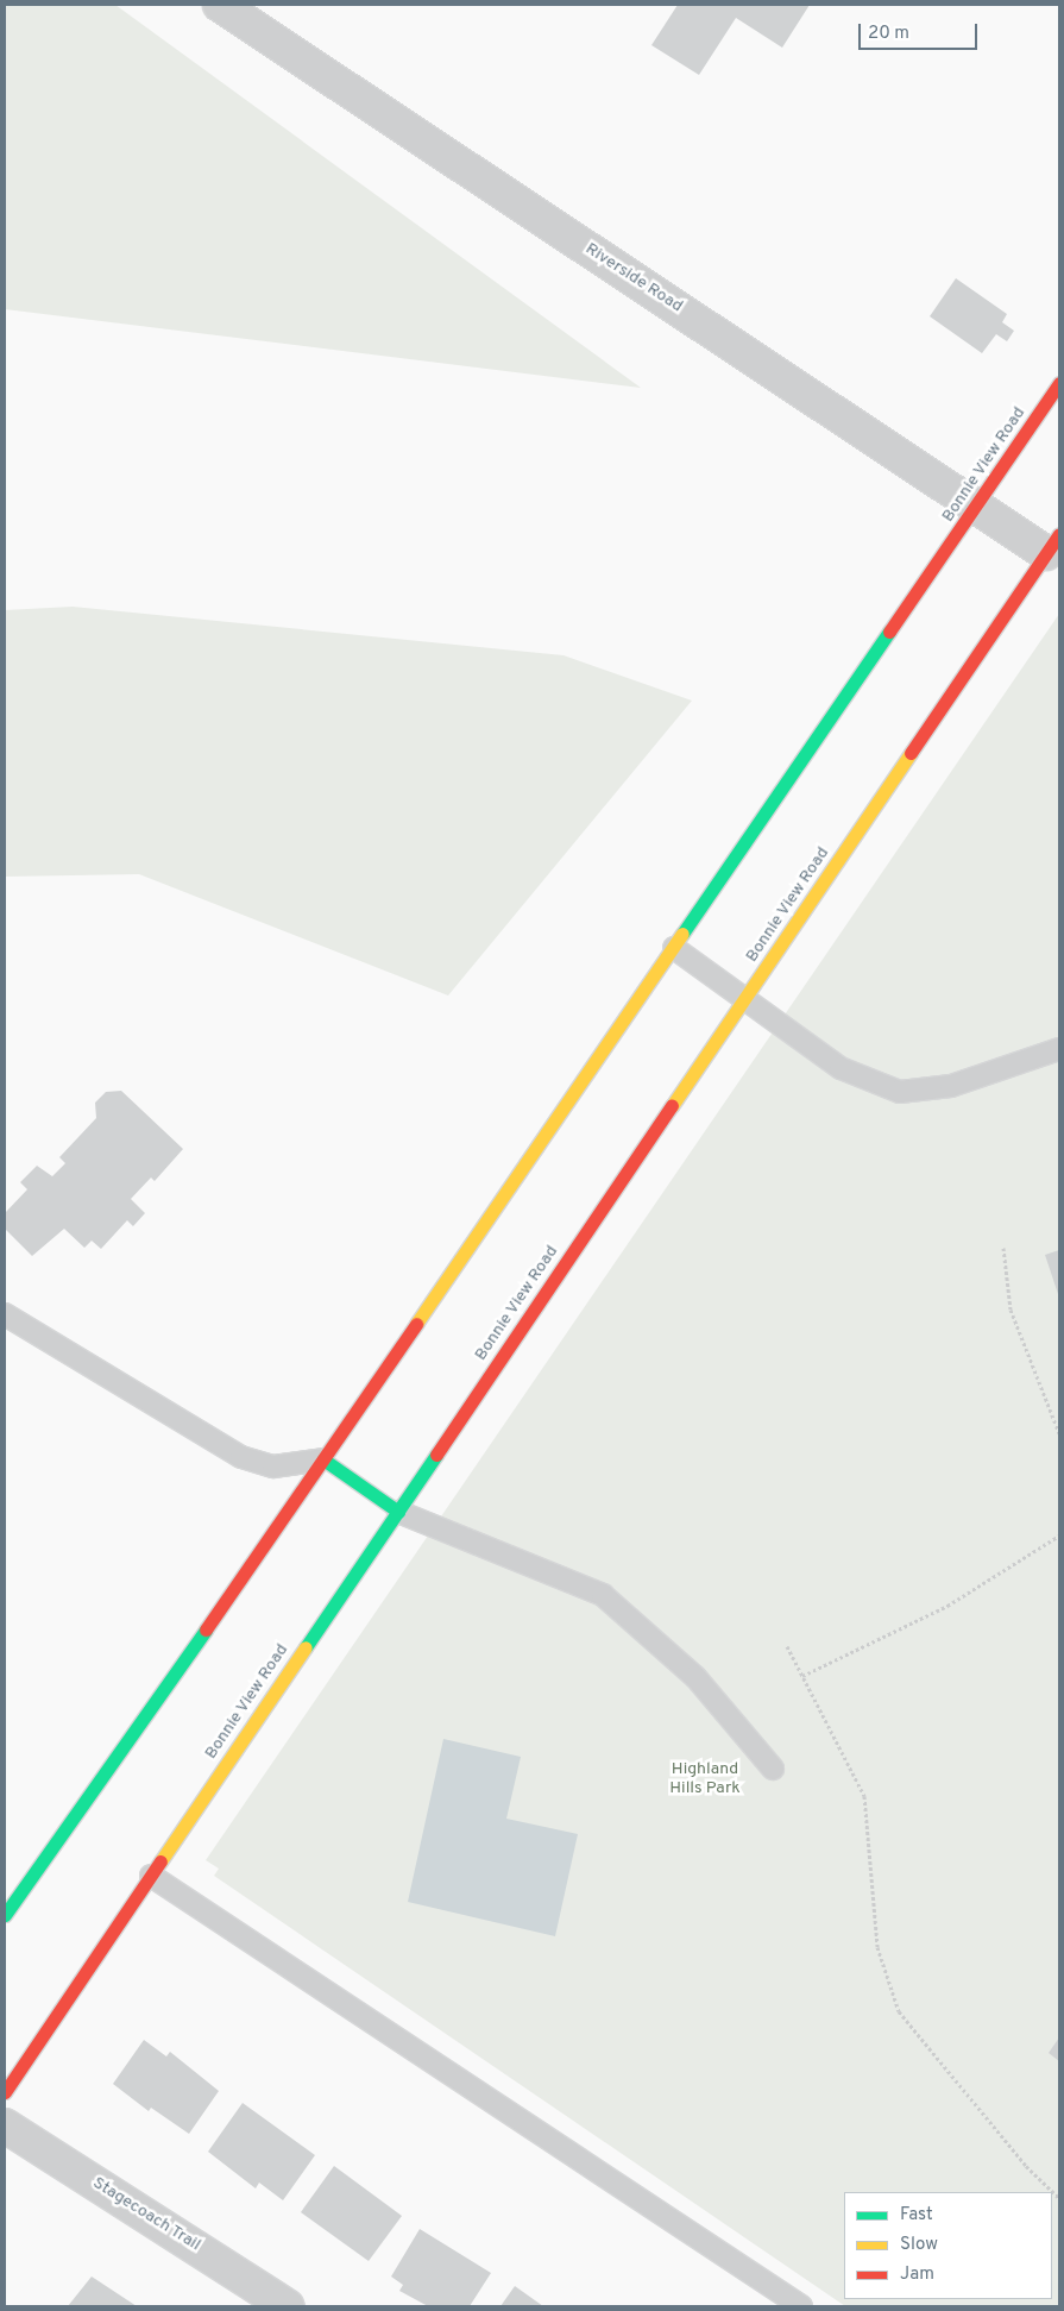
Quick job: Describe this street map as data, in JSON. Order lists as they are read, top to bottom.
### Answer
{
  "streets": {
    "main road": ["Bonnie View Road"],
    "street": ["Riverside Road", "Stagecoach Trail"]
  },
  "crossings": [
    ["Riverside Road", "Bonnie View Road"]
  ],
  "parks": ["Highland Hills Park"],
  "legend": ["Fast", "Slow", "Jam"],
  "scale_bar": "20 m"
}
